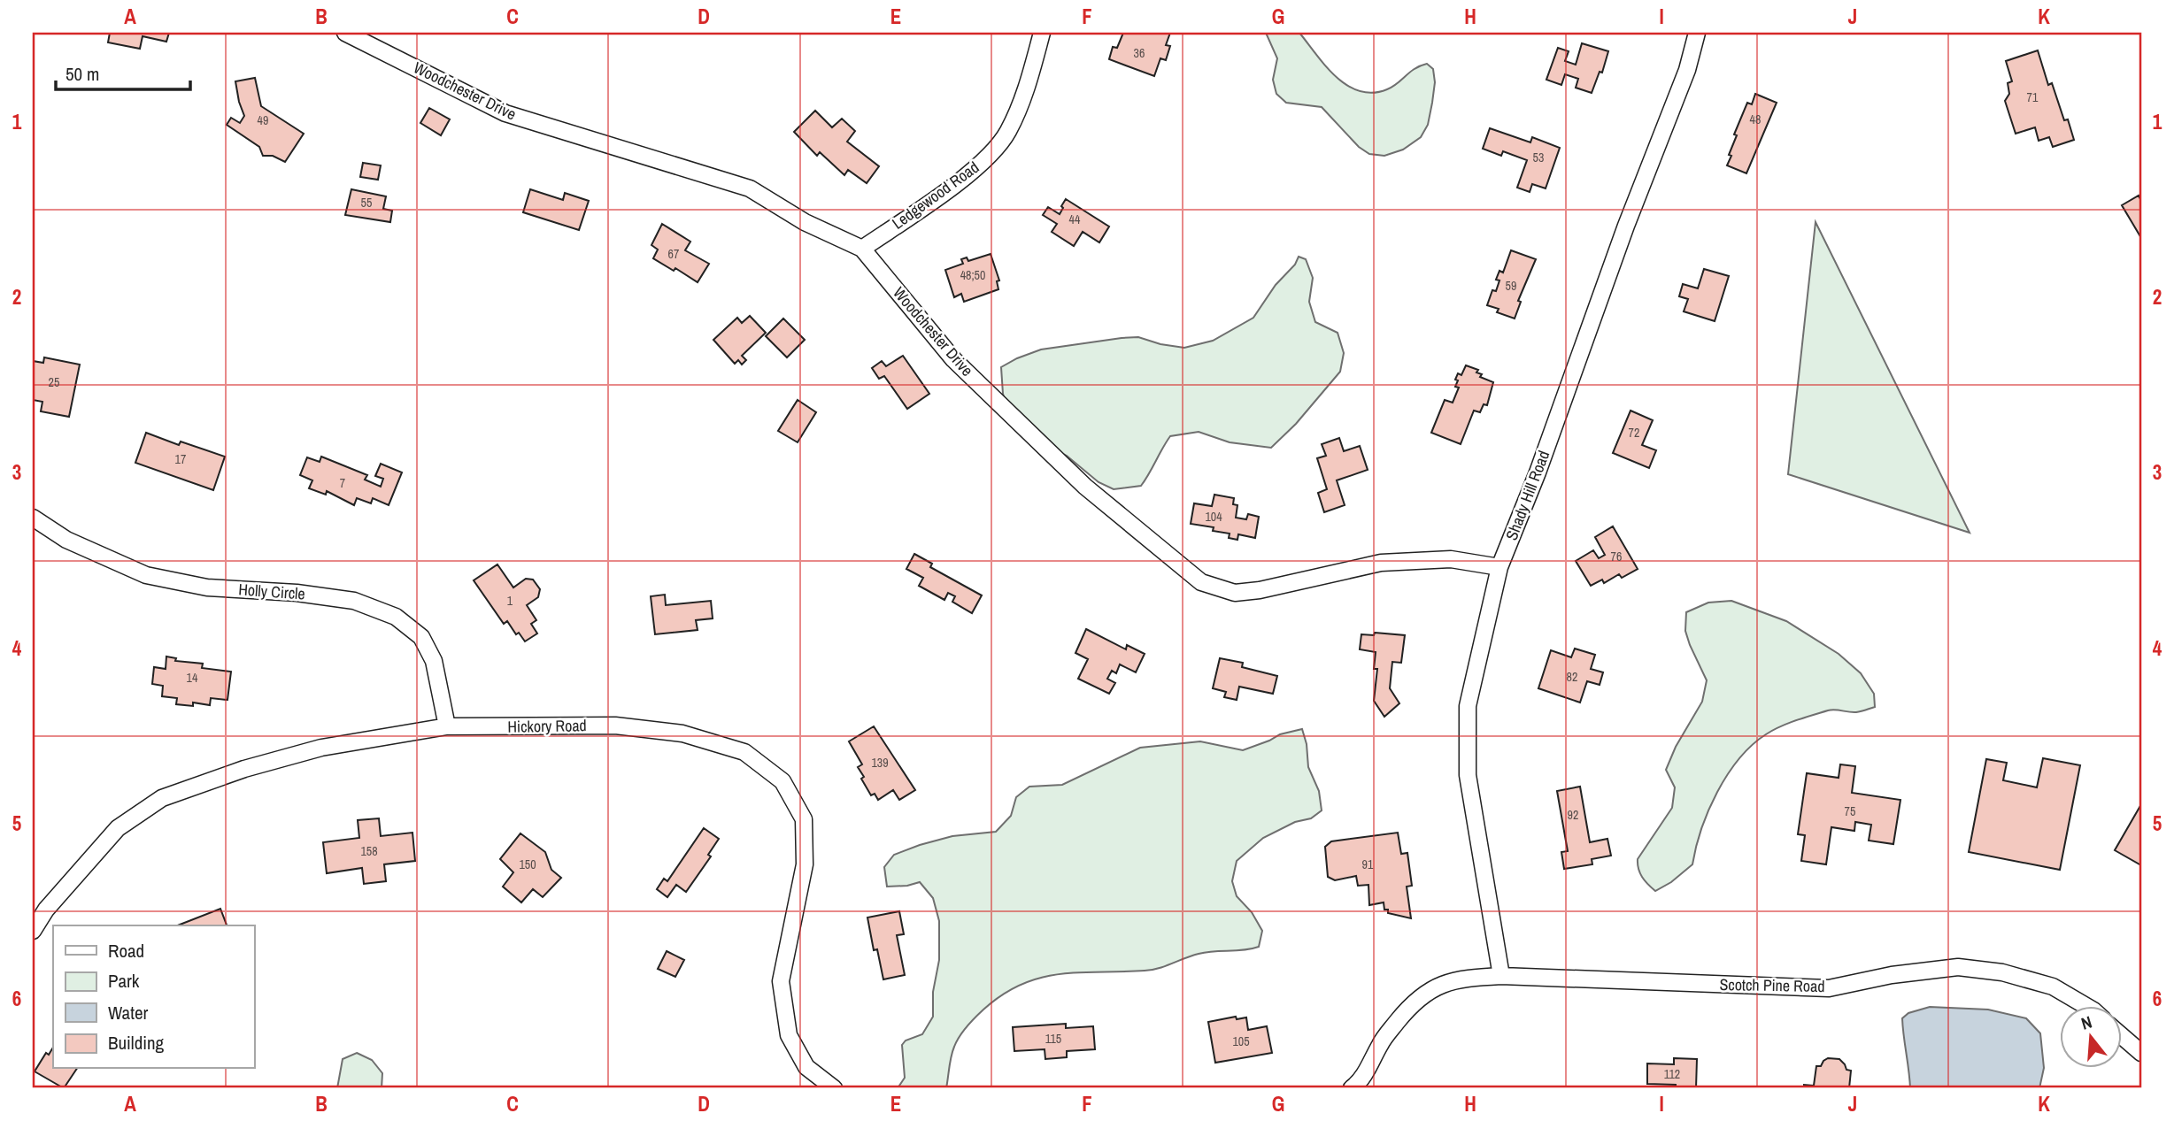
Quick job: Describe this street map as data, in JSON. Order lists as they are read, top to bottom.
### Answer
{
  "streets": {
    "street": [
      "Woodchester Drive",
      "Ledgewood Road",
      "Shady Hill Road",
      "Holly Circle",
      "Hickory Road",
      "Scotch Pine Road"
    ]
  },
  "crossings": [
    ["Woodchester Drive", "Ledgewood Road"],
    ["Woodchester Drive", "Shady Hill Road"],
    ["Shady Hill Road", "Scotch Pine Road"],
    ["Holly Circle", "Hickory Road"]
  ],
  "house_numbers": [
    "36",
    "71",
    "48",
    "49",
    "53",
    "55",
    "44",
    "67",
    "48;50",
    "59",
    "25",
    "72",
    "17",
    "7",
    "104",
    "76",
    "1",
    "82",
    "14",
    "139",
    "75",
    "92",
    "158",
    "150",
    "91",
    "115",
    "105",
    "112"
  ],
  "legend": [
    "Road",
    "Park",
    "Water",
    "Building"
  ],
  "scale_bar": "50 m",
  "north": "top",
  "grid": {
    "columns": [
      "A",
      "B",
      "C",
      "D",
      "E",
      "F",
      "G",
      "H",
      "I",
      "J",
      "K"
    ],
    "rows": [
      "1",
      "2",
      "3",
      "4",
      "5",
      "6"
    ]
  }
}
